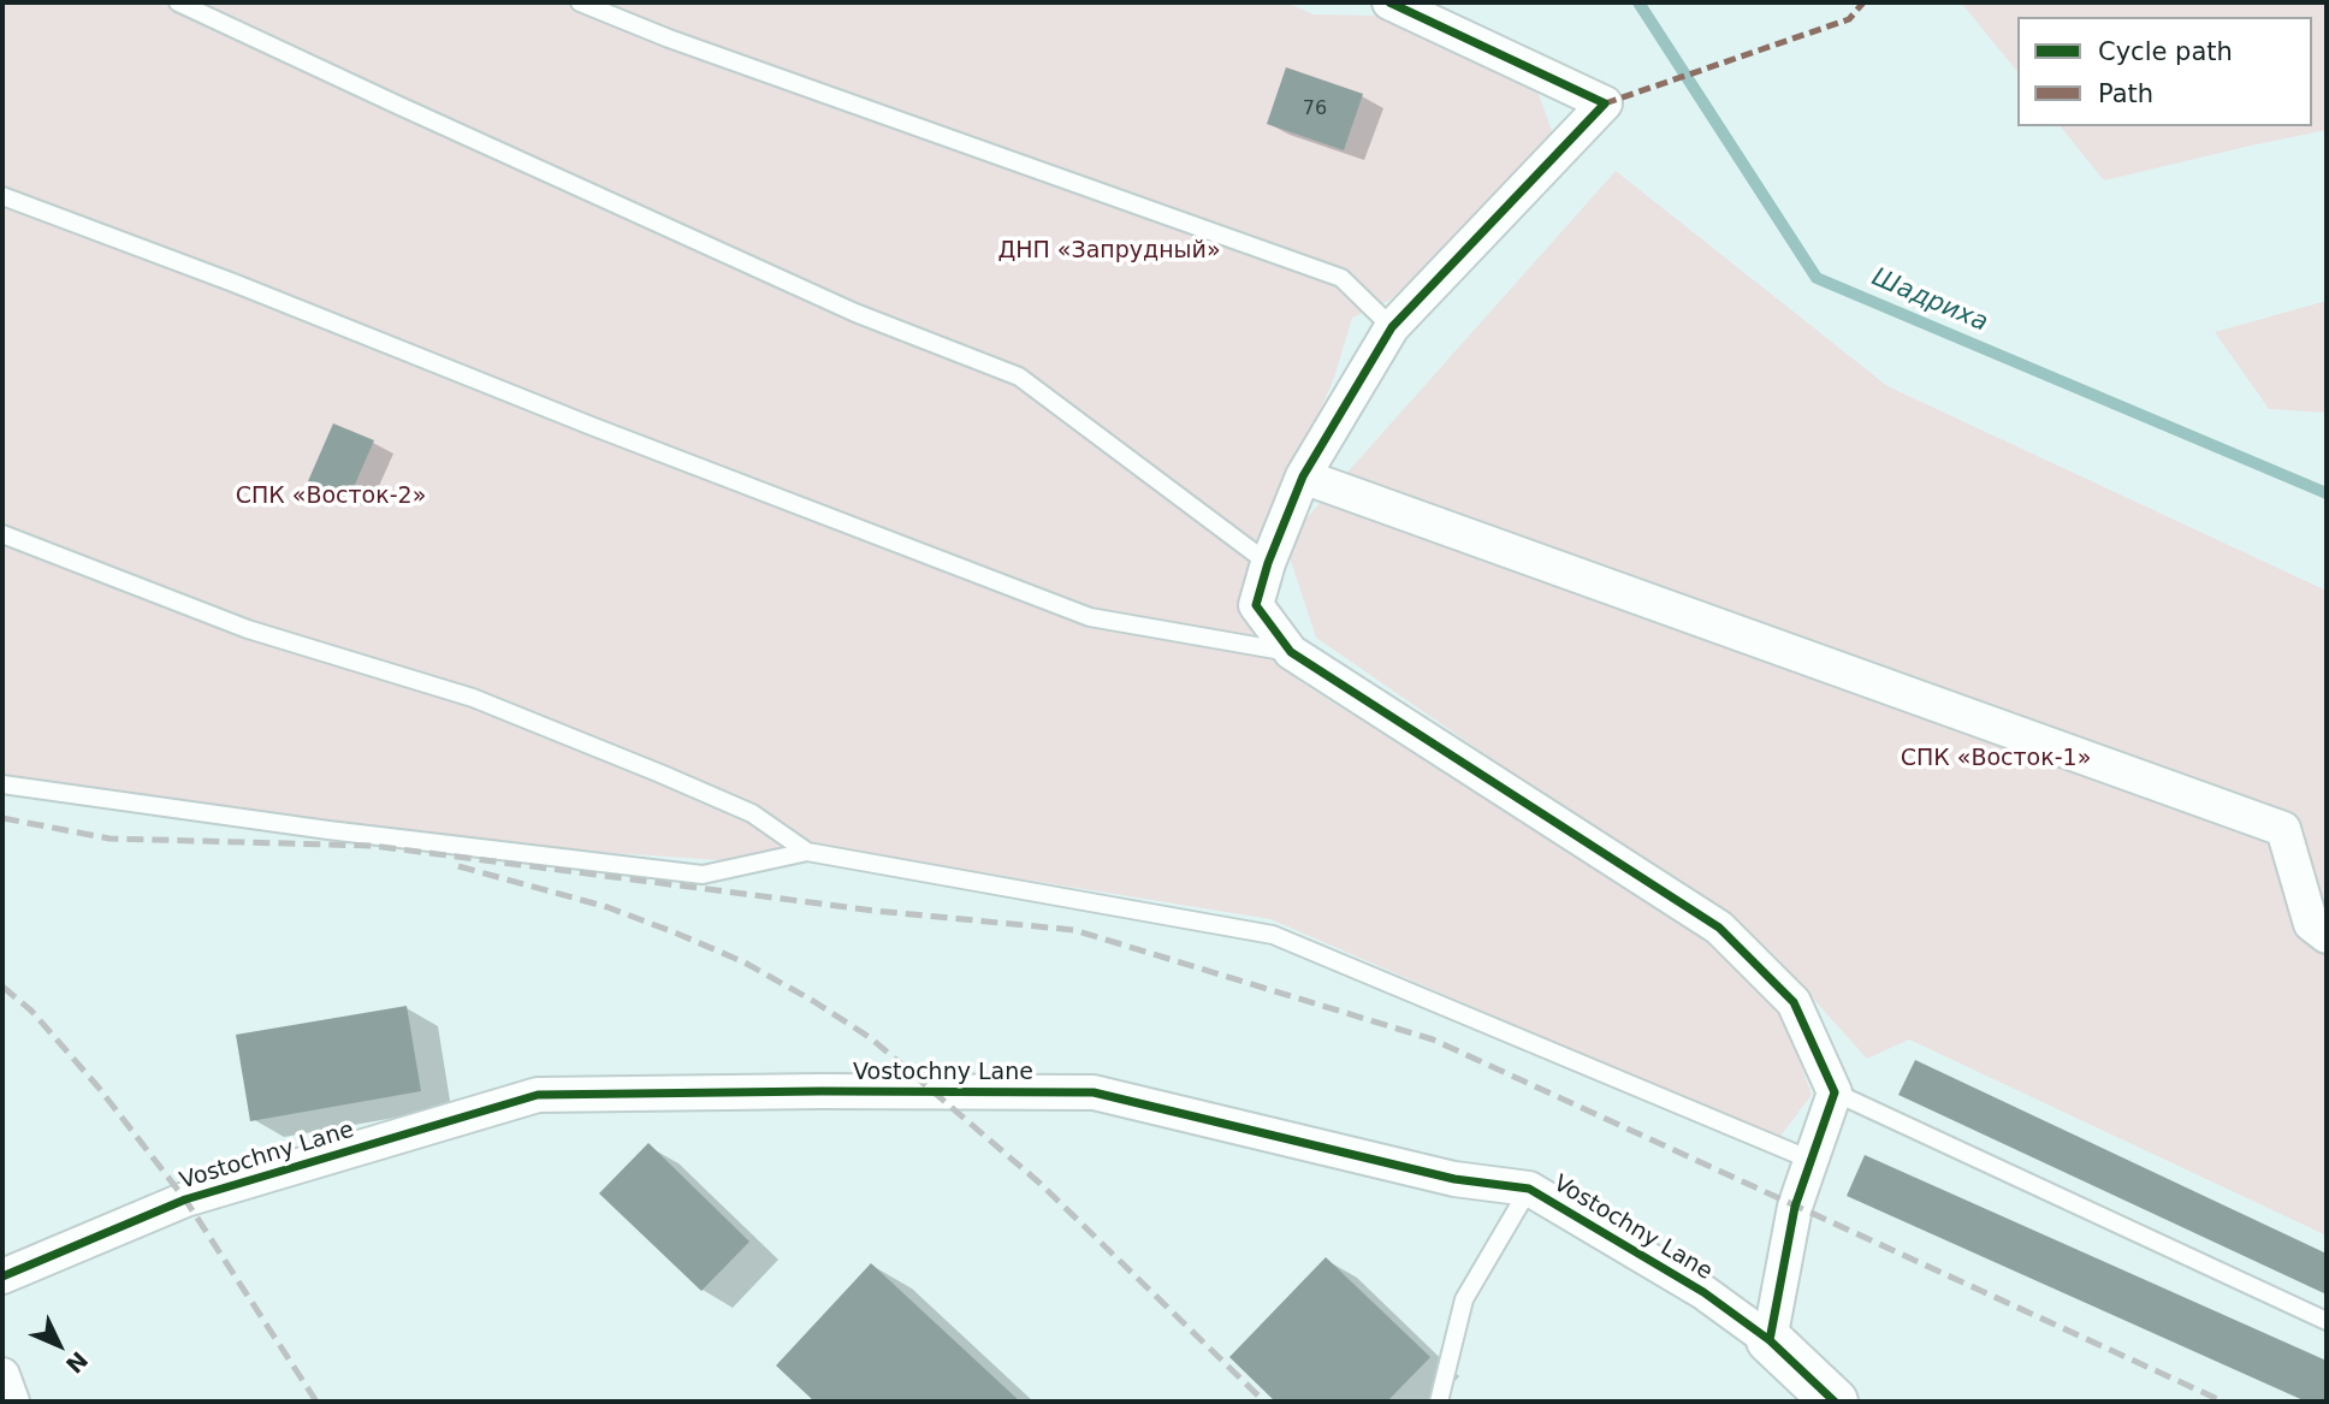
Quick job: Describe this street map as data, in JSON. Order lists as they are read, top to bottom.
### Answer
{
  "streets": {
    "street": ["Vostochny Lane"]
  },
  "water": ["Шадриха"],
  "parks": ["ДНП «Запрудный»", "СПК «Восток-2»", "СПК «Восток-1»"],
  "house_numbers": ["76"],
  "legend": ["Cycle path", "Path"],
  "north": "bottom right"
}
